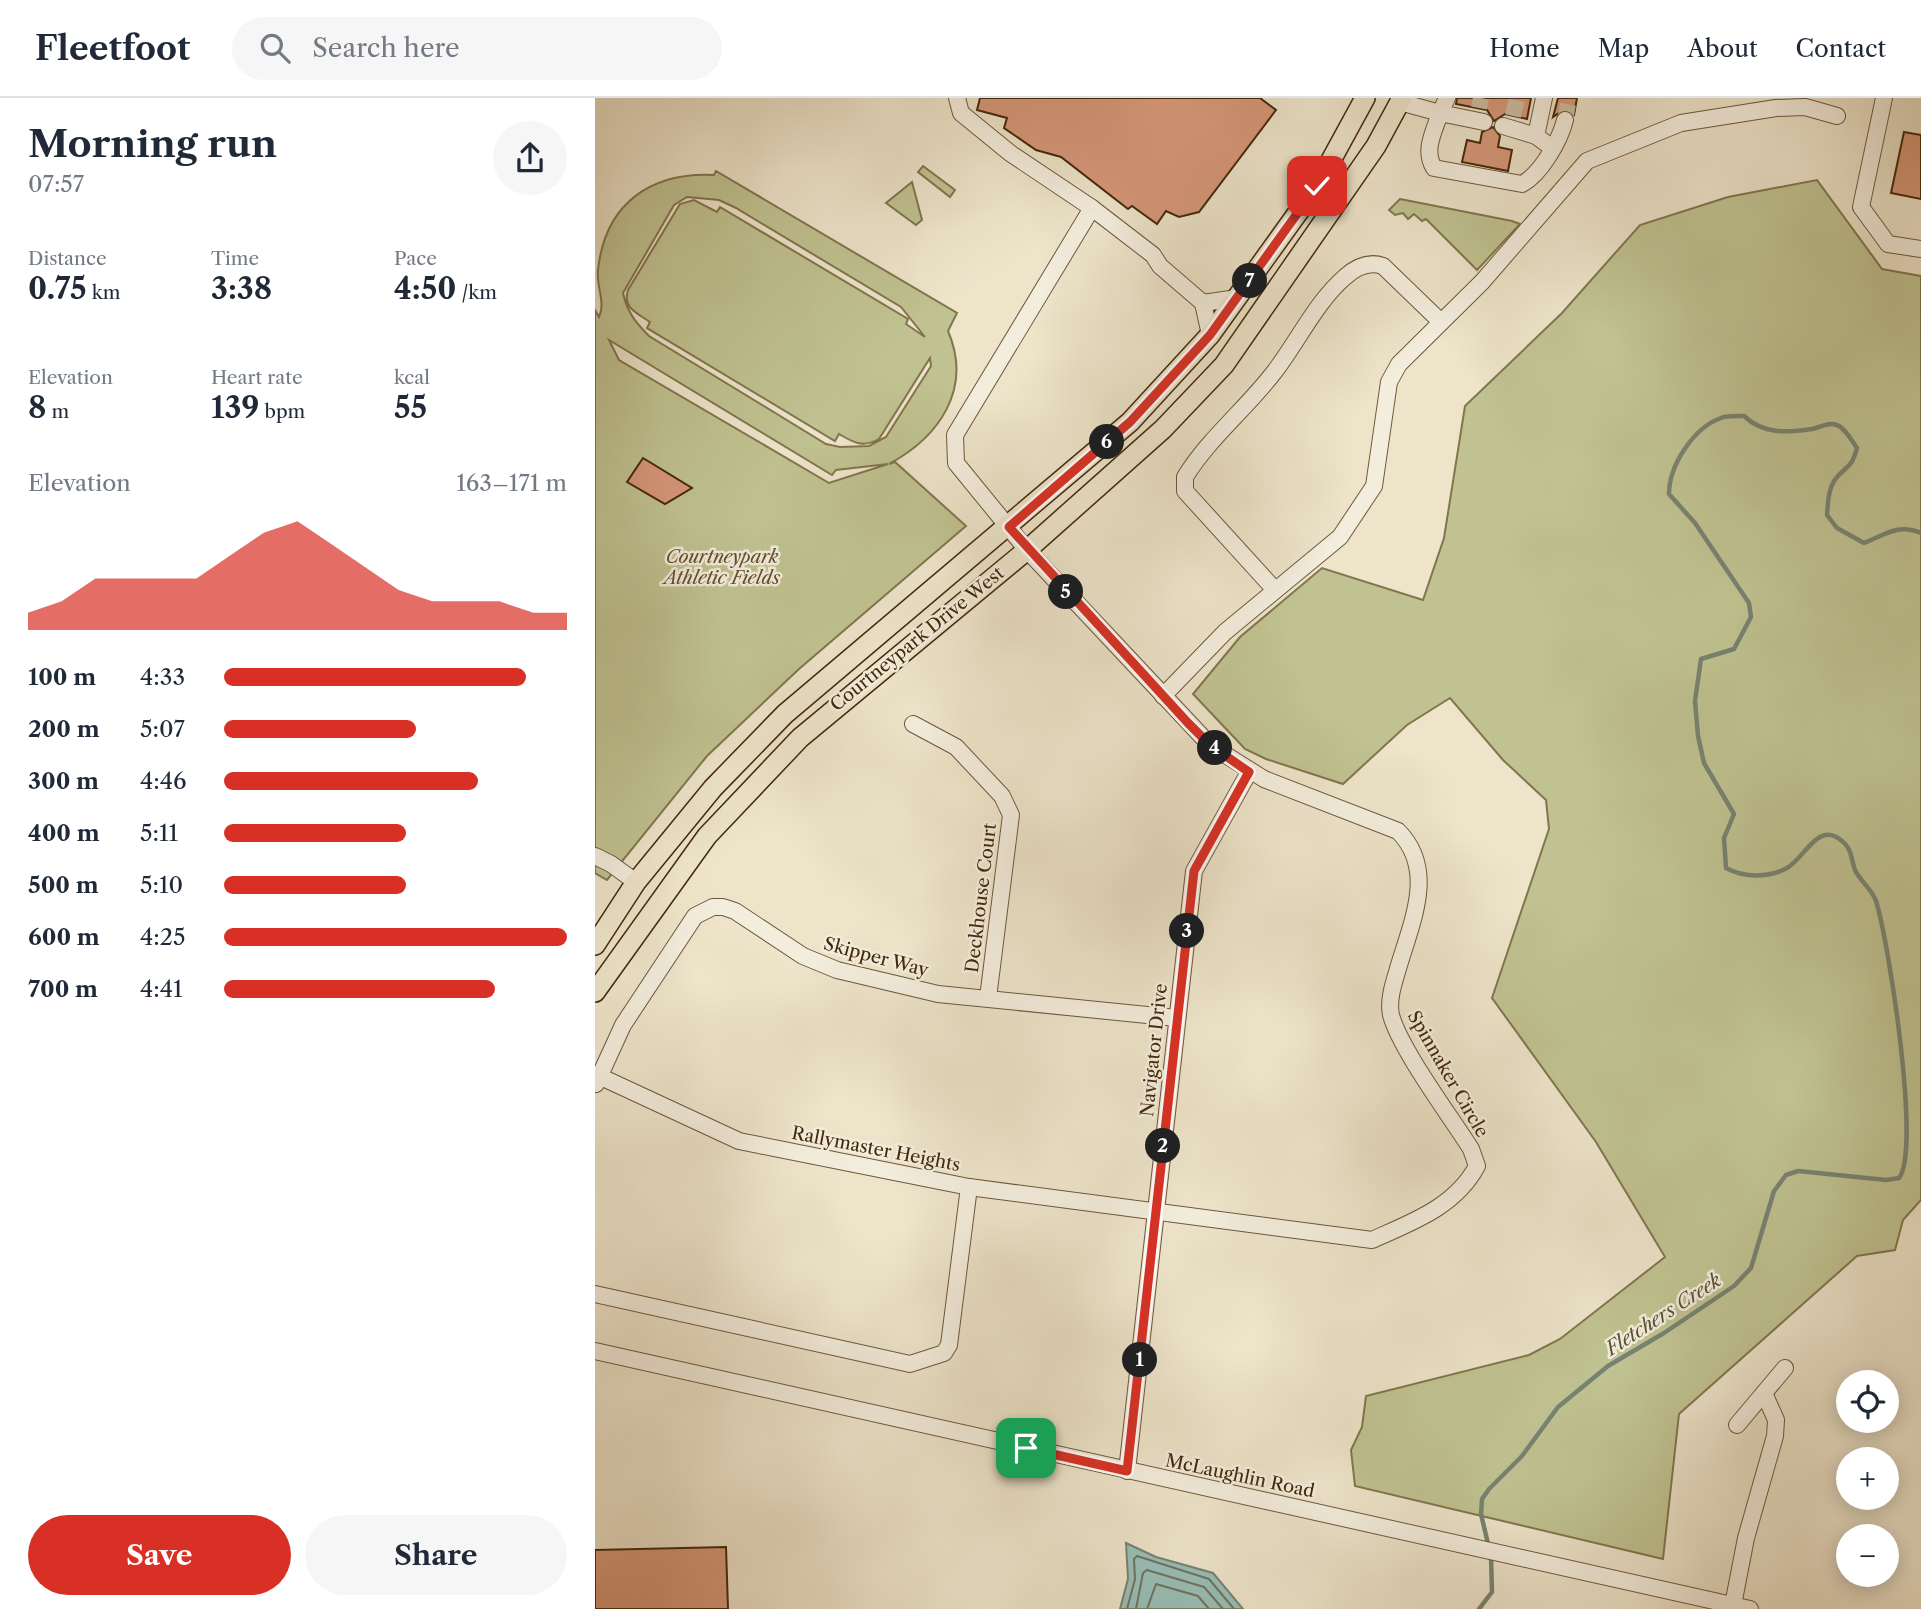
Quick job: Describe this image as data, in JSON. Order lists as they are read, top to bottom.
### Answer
{
  "streets": {
    "main road": ["Courtneypark Drive West"],
    "street": [
      "Deckhouse Court",
      "Skipper Way",
      "Navigator Drive",
      "Spinnaker Circle",
      "Rallymaster Heights",
      "McLaughlin Road"
    ]
  },
  "crossings": [
    ["Courtneypark Drive West", "Spinnaker Circle"],
    ["Deckhouse Court", "Skipper Way"],
    ["Skipper Way", "Navigator Drive"],
    ["Skipper Way", "Rallymaster Heights"],
    ["Navigator Drive", "Spinnaker Circle"],
    ["Navigator Drive", "Rallymaster Heights"],
    ["Navigator Drive", "McLaughlin Road"],
    ["Spinnaker Circle", "Rallymaster Heights"]
  ],
  "water": ["Fletchers Creek"],
  "parks": ["Courtneypark Athletic Fields"],
  "page": {
    "header": "Fleetfoot",
    "search": "Search here",
    "nav": [
      "Home",
      "Map",
      "About",
      "Contact"
    ],
    "heading": ["Morning run", "07:57"],
    "stats": [
      ["Distance", "0.75 km"],
      ["Time", "3:38"],
      ["Pace", "4:50 /km"],
      ["Elevation", "8 m"],
      ["Heart rate", "139 bpm"],
      ["kcal", "55"]
    ],
    "pins": [
      "7",
      "6",
      "5",
      "4",
      "3",
      "2",
      "1"
    ],
    "chart": ["Elevation", "163–171 m"],
    "list": [
      {
        "name": "100 m",
        "note": "4:33"
      },
      {
        "name": "200 m",
        "note": "5:07"
      },
      {
        "name": "300 m",
        "note": "4:46"
      },
      {
        "name": "400 m",
        "note": "5:11"
      },
      {
        "name": "500 m",
        "note": "5:10"
      },
      {
        "name": "600 m",
        "note": "4:25"
      },
      {
        "name": "700 m",
        "note": "4:41"
      }
    ],
    "map_buttons": ["+", "−"],
    "buttons": ["Save", "Share"]
  }
}
